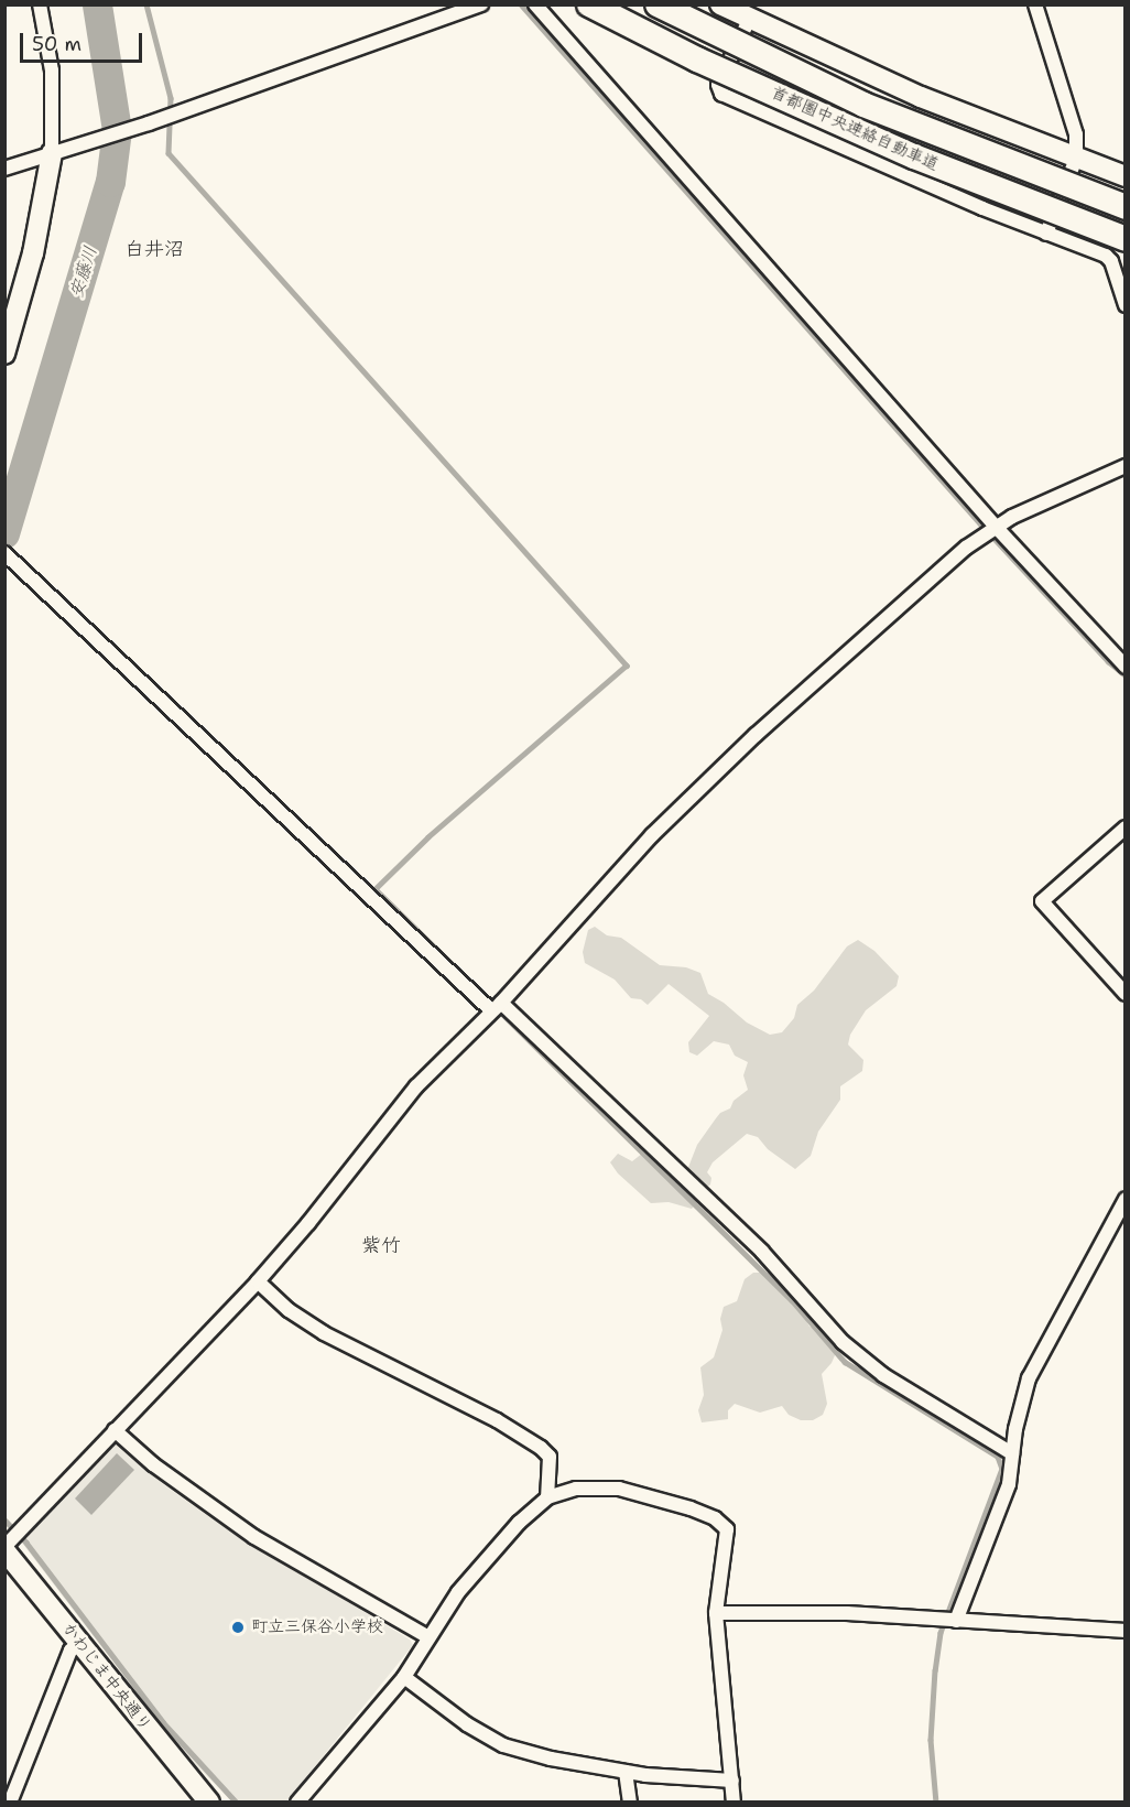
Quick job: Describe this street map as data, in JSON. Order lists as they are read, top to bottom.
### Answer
{
  "streets": {
    "highway": ["首都圏中央連絡自動車道"],
    "street": ["かわじま中央通り"]
  },
  "districts": ["白井沼", "紫竹"],
  "water": ["安藤川"],
  "places": ["町立三保谷小学校"],
  "scale_bar": "50 m"
}
